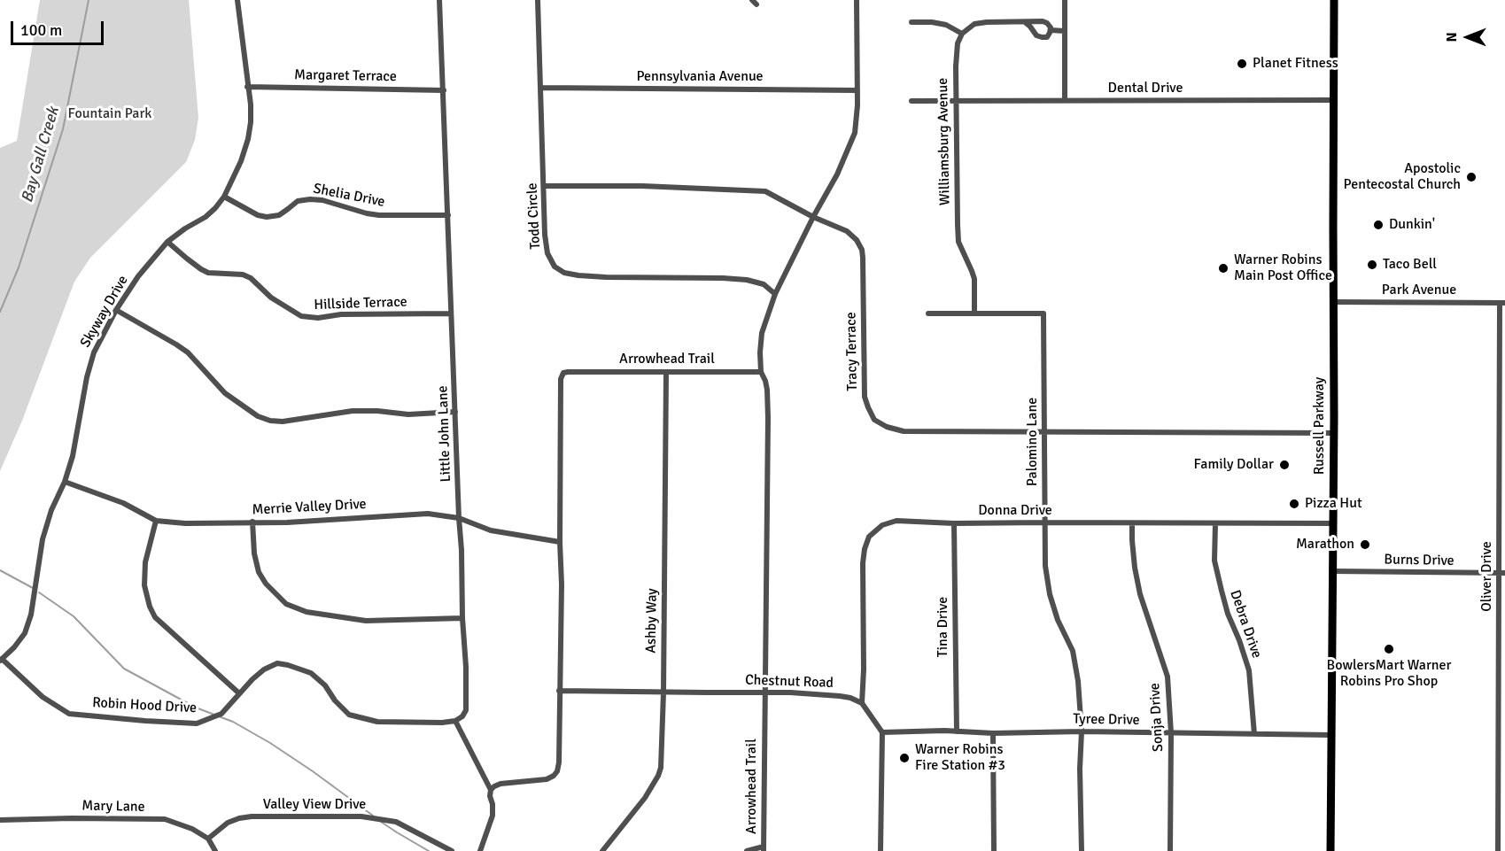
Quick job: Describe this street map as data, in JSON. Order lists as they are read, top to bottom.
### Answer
{
  "streets": {
    "main road": ["Russell Parkway"],
    "street": [
      "Margaret Terrace",
      "Pennsylvania Avenue",
      "Dental Drive",
      "Williamsburg Avenue",
      "Shelia Drive",
      "Todd Circle",
      "Park Avenue",
      "Hillside Terrace",
      "Skyway Drive",
      "Tracy Terrace",
      "Arrowhead Trail",
      "Little John Lane",
      "Palomino Lane",
      "Merrie Valley Drive",
      "Donna Drive",
      "Burns Drive",
      "Oliver Drive",
      "Ashby Way",
      "Debra Drive",
      "Tina Drive",
      "Chestnut Road",
      "Robin Hood Drive",
      "Sonja Drive",
      "Tyree Drive",
      "Valley View Drive",
      "Mary Lane"
    ]
  },
  "crossings": [
    ["Margaret Terrace", "Skyway Drive"],
    ["Margaret Terrace", "Little John Lane"],
    ["Pennsylvania Avenue", "Todd Circle"],
    ["Dental Drive", "Williamsburg Avenue"],
    ["Dental Drive", "Russell Parkway"],
    ["Williamsburg Avenue", "Palomino Lane"],
    ["Shelia Drive", "Skyway Drive"],
    ["Shelia Drive", "Little John Lane"],
    ["Todd Circle", "Tracy Terrace"],
    ["Park Avenue", "Russell Parkway"],
    ["Park Avenue", "Oliver Drive"],
    ["Hillside Terrace", "Skyway Drive"],
    ["Hillside Terrace", "Little John Lane"],
    ["Skyway Drive", "Merrie Valley Drive"],
    ["Skyway Drive", "Robin Hood Drive"],
    ["Tracy Terrace", "Russell Parkway"],
    ["Tracy Terrace", "Palomino Lane"],
    ["Arrowhead Trail", "Merrie Valley Drive"],
    ["Arrowhead Trail", "Ashby Way"],
    ["Arrowhead Trail", "Chestnut Road"],
    ["Russell Parkway", "Donna Drive"],
    ["Russell Parkway", "Burns Drive"],
    ["Russell Parkway", "Tyree Drive"],
    ["Little John Lane", "Merrie Valley Drive"],
    ["Little John Lane", "Robin Hood Drive"],
    ["Palomino Lane", "Donna Drive"],
    ["Palomino Lane", "Tyree Drive"],
    ["Donna Drive", "Debra Drive"],
    ["Donna Drive", "Tina Drive"],
    ["Donna Drive", "Chestnut Road"],
    ["Donna Drive", "Sonja Drive"],
    ["Burns Drive", "Oliver Drive"],
    ["Ashby Way", "Chestnut Road"],
    ["Debra Drive", "Tyree Drive"],
    ["Tina Drive", "Tyree Drive"],
    ["Sonja Drive", "Tyree Drive"],
    ["Valley View Drive", "Mary Lane"]
  ],
  "water": ["Bay Gall Creek"],
  "parks": ["Fountain Park"],
  "places": [
    "Planet Fitness",
    "Apostolic Pentecostal Church",
    "Dunkin'",
    "Taco Bell",
    "Warner Robins Main Post Office",
    "Family Dollar",
    "Pizza Hut",
    "Marathon",
    "BowlersMart Warner Robins Pro Shop",
    "Warner Robins Fire Station #3"
  ],
  "scale_bar": "100 m",
  "north": "left"
}
